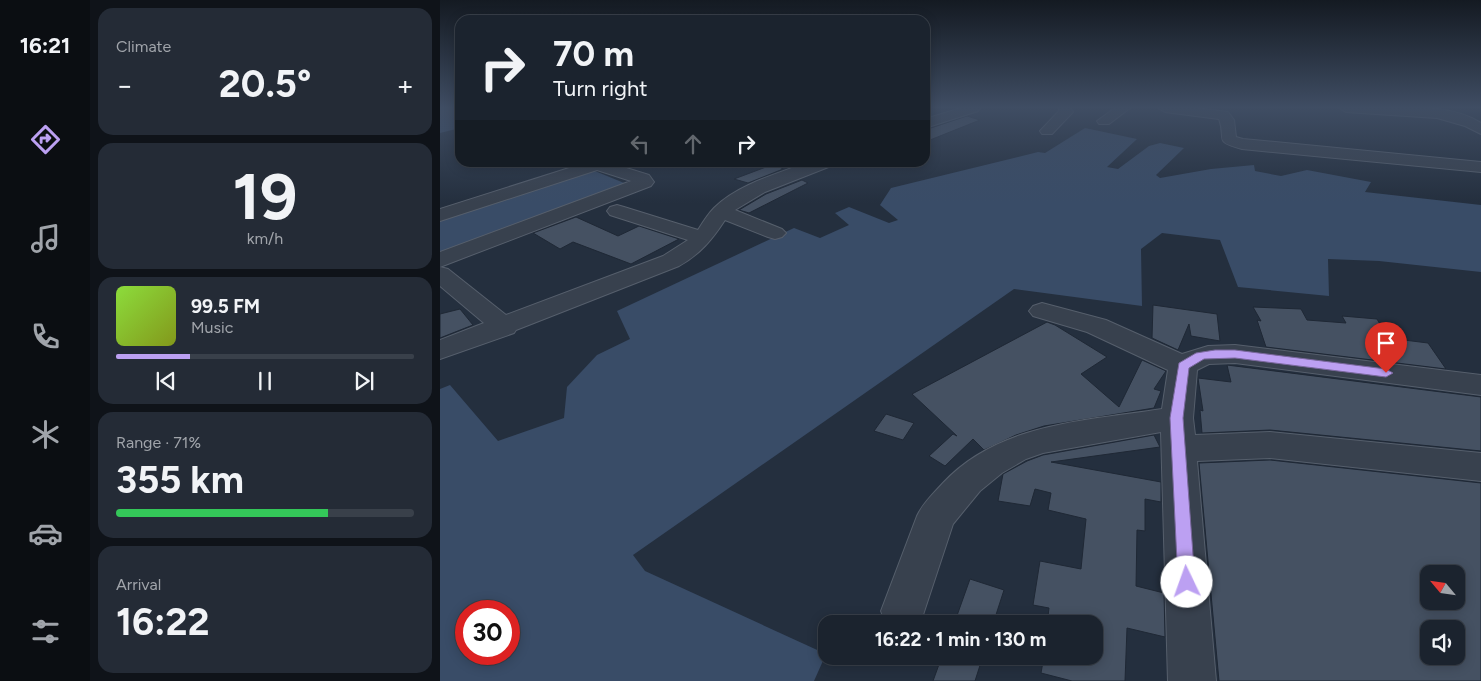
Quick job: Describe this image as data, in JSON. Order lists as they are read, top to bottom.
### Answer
{
  "north": "top left",
  "page": {
    "tabs": "16:21",
    "tile": [
      "Climate",
      ["19", "km/h"],
      ["Range · 71%", "355 km"],
      ["Arrival", "16:22"]
    ],
    "turn": ["70 m", "Turn right"],
    "heat": ["−", "20.5°", "+"],
    "song": ["99.5 FM", "Music"],
    "limit": "30",
    "trip": "16:22 · 1 min · 130 m"
  }
}
